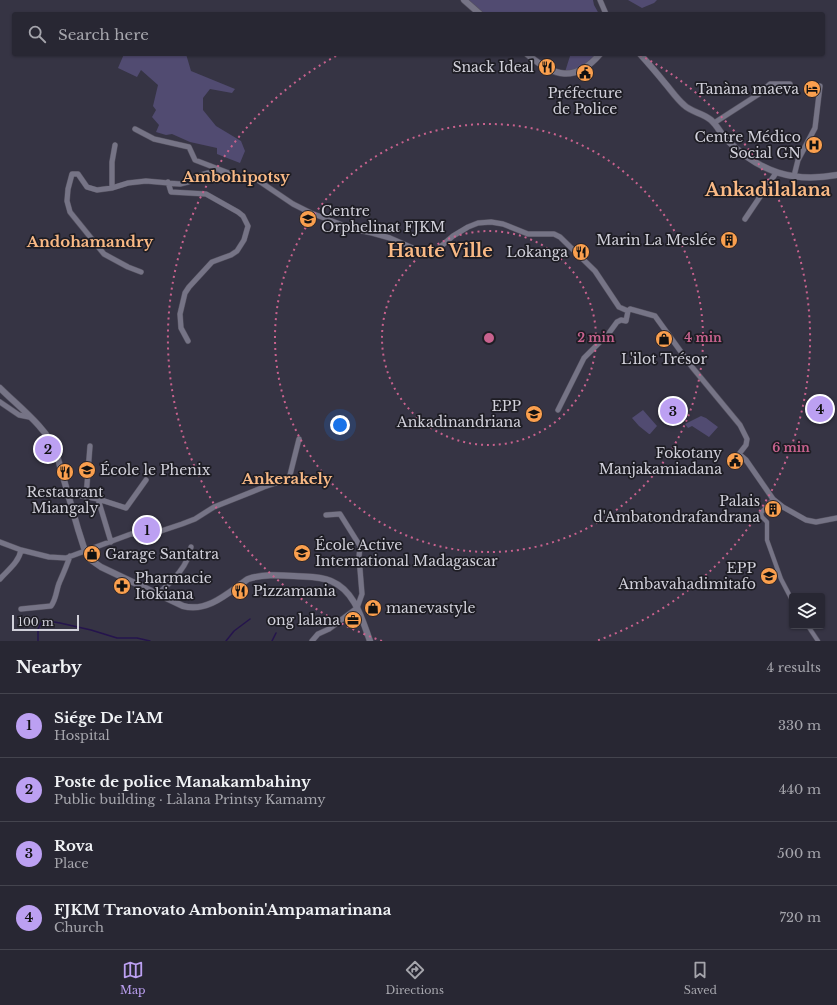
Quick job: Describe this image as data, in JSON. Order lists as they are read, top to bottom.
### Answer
{
  "districts": [
    "Ambohipotsy",
    "Ankadilalana",
    "Andohamandry",
    "Haute Ville",
    "Ankerakely"
  ],
  "places": {
    "restaurant": [
      "Snack Ideal",
      "Lokanga",
      "Restaurant Miangaly",
      "Pizzamania"
    ],
    "public building": ["Préfecture de Police", "Fokotany Manjakamiadana"],
    "hotel": ["Tanàna maeva"],
    "hospital": ["Centre Médico Social GN"],
    "school or university": [
      "Centre Orphelinat FJKM",
      "EPP Ankadinandriana",
      "École le Phenix",
      "École Active International Madagascar",
      "EPP Ambavahadimitafo"
    ],
    "building": ["Marin La Meslée", "Palais d'Ambatondrafandrana"],
    "shop": ["L'ilot Trésor", "Garage Santatra", "manevastyle"],
    "pharmacy": ["Pharmacie Itokiana"],
    "office": ["ong lalana"]
  },
  "scale_bar": "100 m",
  "page": {
    "search": "Search here",
    "pins": [
      "4",
      "3",
      "2",
      "1"
    ],
    "scale": "100 m",
    "heading": ["Nearby", "4 results"],
    "list": [
      {
        "mark": "1",
        "name": "Siége De l'AM",
        "note": "Hospital",
        "value": "330 m"
      },
      {
        "mark": "2",
        "name": "Poste de police Manakambahiny",
        "note": "Public building · Làlana Printsy Kamamy",
        "value": "440 m"
      },
      {
        "mark": "3",
        "name": "Rova",
        "note": "Place",
        "value": "500 m"
      },
      {
        "mark": "4",
        "name": "FJKM Tranovato Ambonin'Ampamarinana",
        "note": "Church",
        "value": "720 m"
      }
    ],
    "nav": ["Map", "Directions", "Saved"]
  },
  "rings": ["2 min", "4 min", "6 min"]
}
